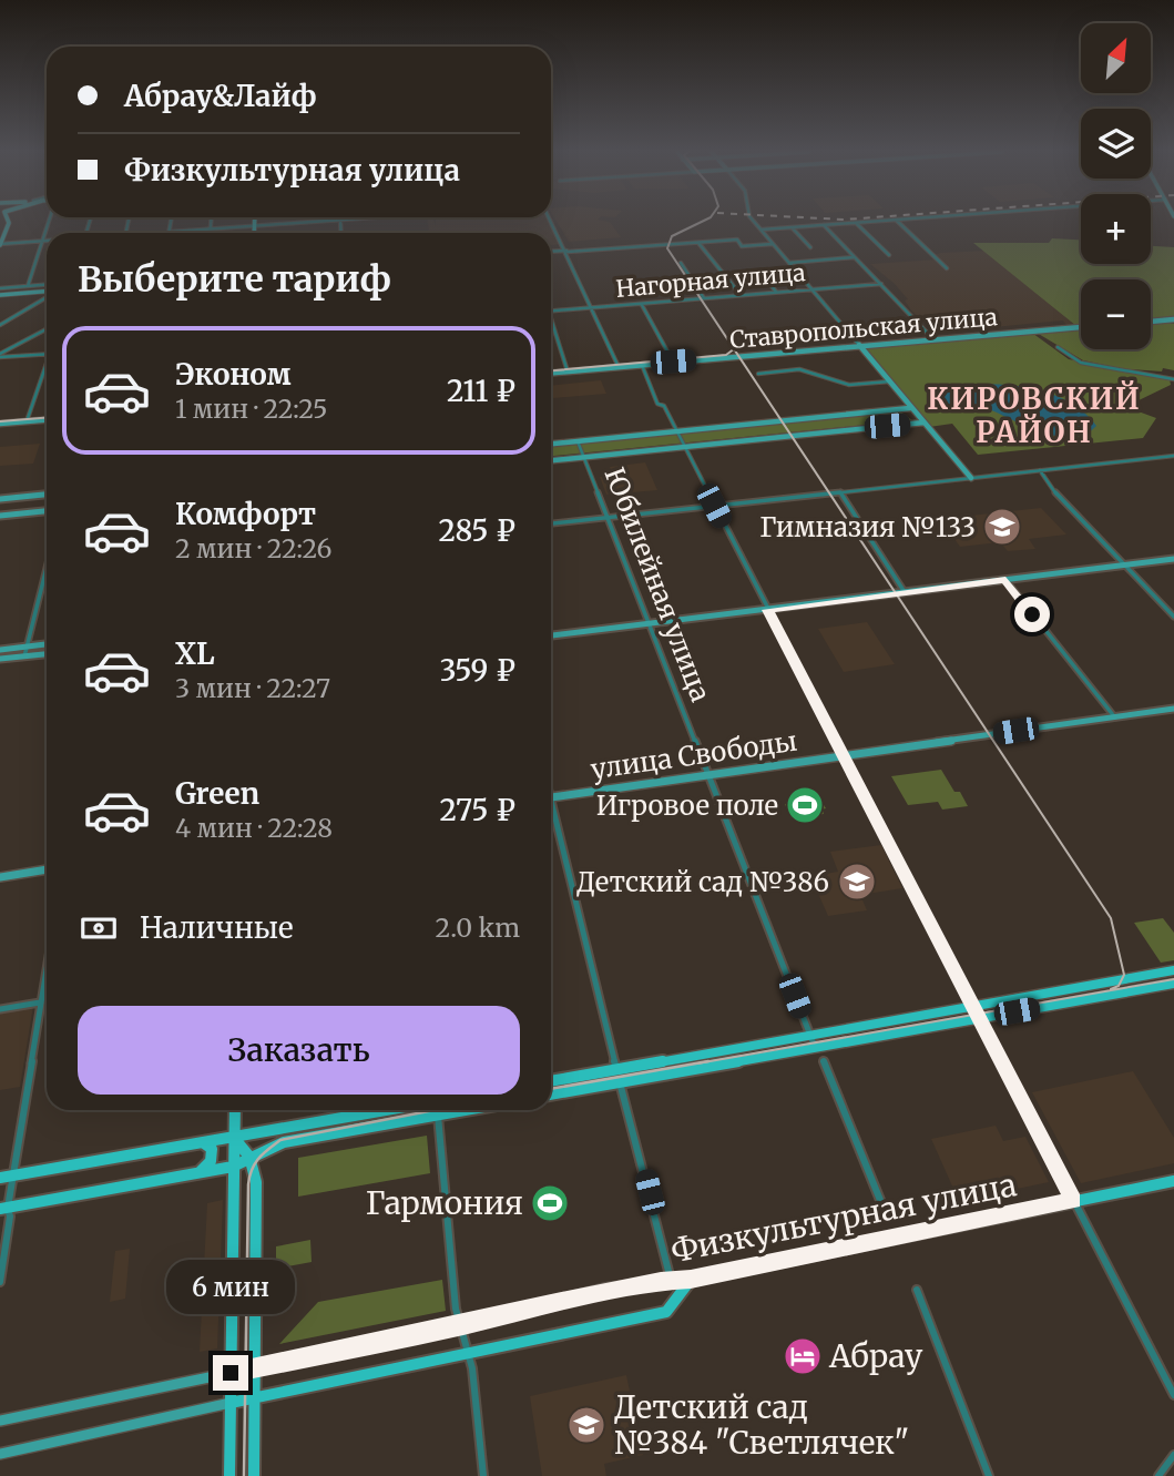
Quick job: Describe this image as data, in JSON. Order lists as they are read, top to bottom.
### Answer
{
  "streets": {
    "main road": ["Физкультурная улица"],
    "street": [
      "Нагорная улица",
      "Ставропольская улица",
      "Юбилейная улица",
      "улица Свободы"
    ]
  },
  "crossings": [
    ["Юбилейная улица", "улица Свободы"]
  ],
  "districts": ["КИРОВСКИЙ РАЙОН"],
  "places": {
    "school or university": ["Гимназия №133", "Детский сад №386", "Детский сад №384 \"Светлячек\""],
    "sports": ["Игровое поле", "Гармония"],
    "hotel": ["Абрау"]
  },
  "north": "top right",
  "page": {
    "map_buttons": ["+", "−"],
    "banner": ["Абрау&Лайф", "Физкультурная улица"],
    "heading": "Выберите тариф",
    "list": [
      {
        "name": "Эконом",
        "note": "1 мин · 22:25",
        "value": "211 ₽"
      },
      {
        "name": "Комфорт",
        "note": "2 мин · 22:26",
        "value": "285 ₽"
      },
      {
        "name": "XL",
        "note": "3 мин · 22:27",
        "value": "359 ₽"
      },
      {
        "name": "Green",
        "note": "4 мин · 22:28",
        "value": "275 ₽"
      }
    ],
    "pay": ["Наличные", "2.0 km"],
    "buttons": "Заказать",
    "bubble": "6 мин"
  }
}
